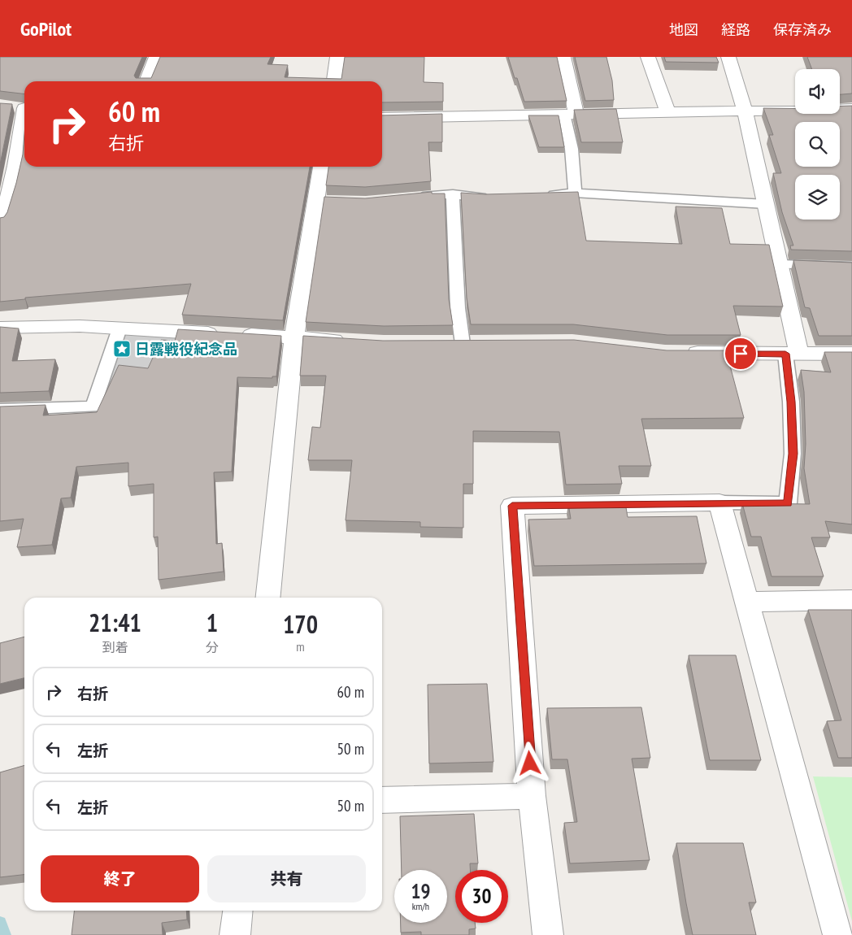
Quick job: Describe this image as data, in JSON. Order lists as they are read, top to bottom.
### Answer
{
  "places": {
    "place": ["日露戦役紀念品"]
  },
  "page": {
    "header": "GoPilot",
    "nav": ["地図", "経路", "保存済み"],
    "turn": ["60 m", "右折"],
    "eta": [
      "21:41",
      "到着",
      "1",
      "分",
      "170",
      "m"
    ],
    "list": [
      {
        "name": "右折",
        "value": "60 m"
      },
      {
        "name": "左折",
        "value": "50 m"
      },
      {
        "name": "左折",
        "value": "50 m"
      }
    ],
    "buttons": ["終了", "共有"],
    "speed": "19 km/h",
    "limit": "30"
  }
}
